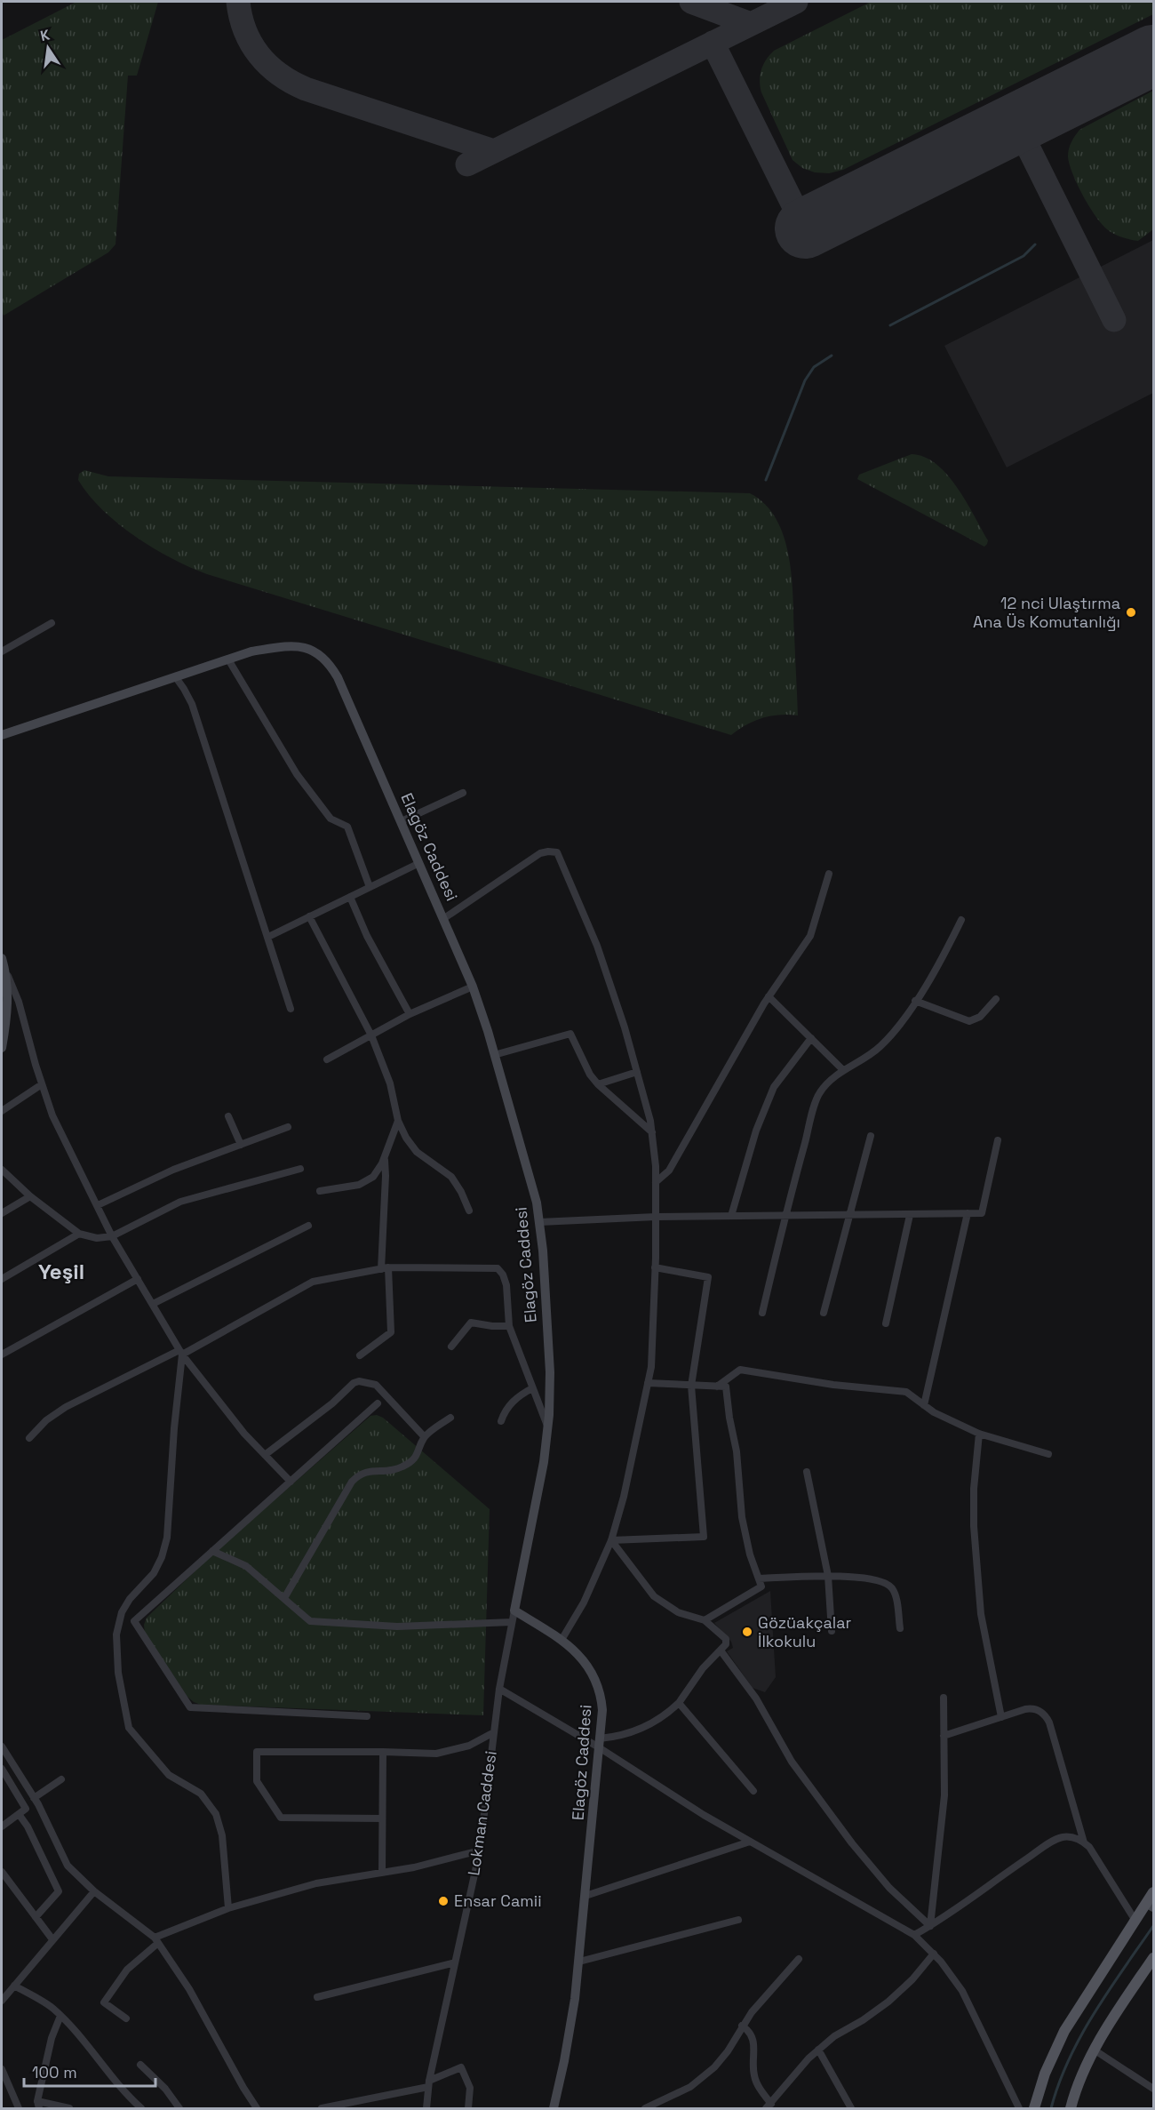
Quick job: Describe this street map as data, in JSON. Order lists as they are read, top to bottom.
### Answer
{
  "streets": {
    "street": ["Elagöz Caddesi", "Lokman Caddesi"]
  },
  "crossings": [
    ["Elagöz Caddesi", "Lokman Caddesi"]
  ],
  "districts": ["Yeşil"],
  "places": ["12 nci Ulaştırma Ana Üs Komutanlığı", "Gözüakçalar İlkokulu", "Ensar Camii"],
  "scale_bar": "100 m",
  "north": "top"
}
